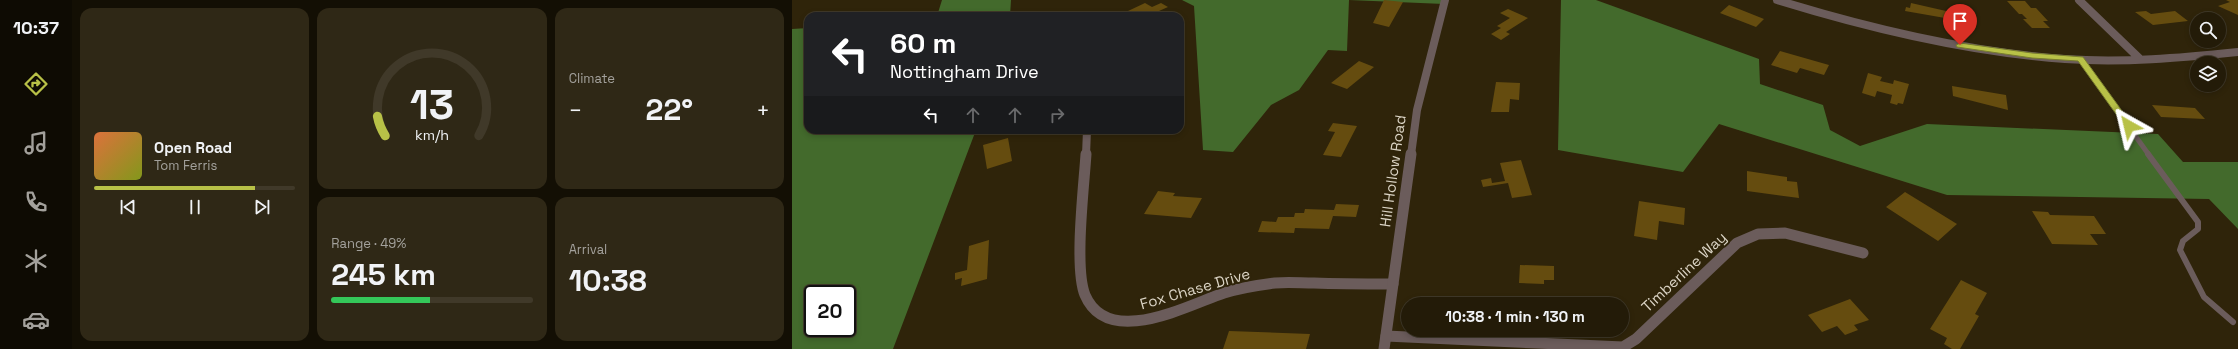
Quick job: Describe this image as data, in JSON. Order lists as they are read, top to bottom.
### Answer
{
  "streets": {
    "street": ["Hill Hollow Road", "Timberline Way", "Fox Chase Drive"]
  },
  "crossings": [
    ["Hill Hollow Road", "Timberline Way"],
    ["Hill Hollow Road", "Fox Chase Drive"]
  ],
  "page": {
    "tabs": "10:37",
    "tile": [
      "Climate",
      ["Range · 49%", "245 km"],
      ["Arrival", "10:38"]
    ],
    "turn": ["60 m", "Nottingham Drive"],
    "heat": ["−", "22°", "+"],
    "song": ["Open Road", "Tom Ferris"],
    "limit": "20",
    "trip": "10:38 · 1 min · 130 m",
    "gauge": ["13", "km/h"]
  }
}
